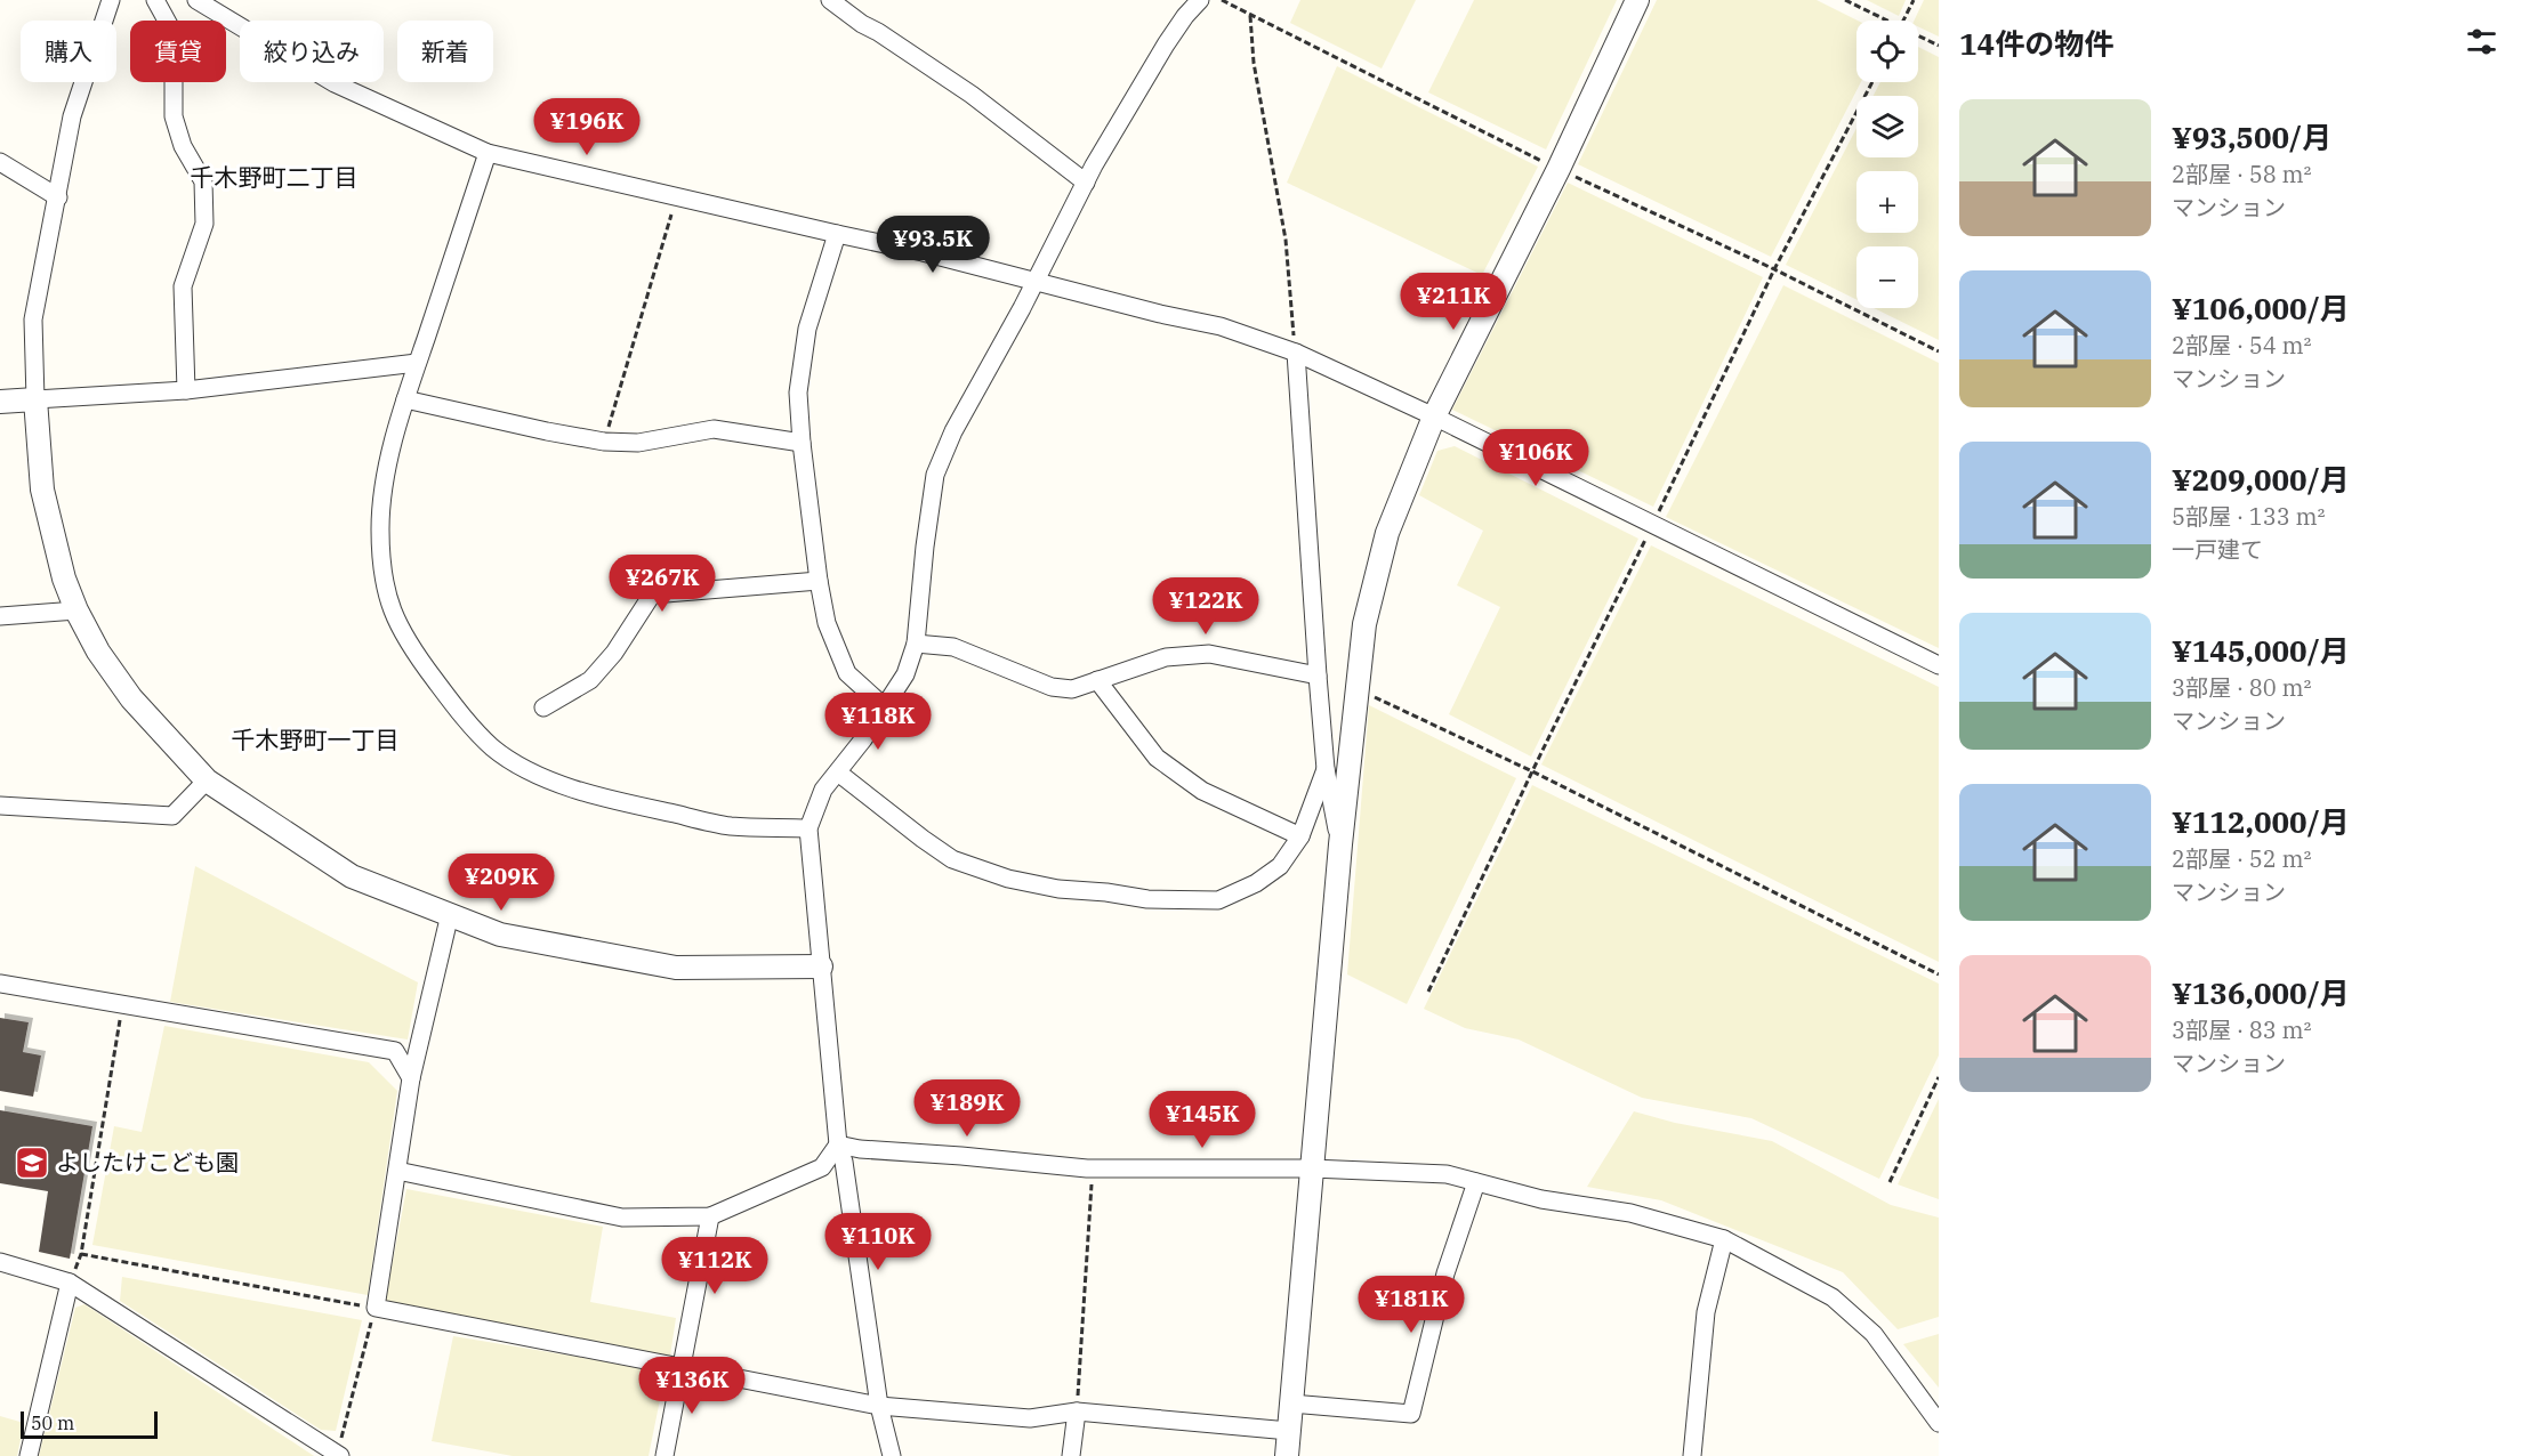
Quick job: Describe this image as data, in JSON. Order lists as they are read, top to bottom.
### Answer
{
  "districts": ["千木野町二丁目", "千木野町一丁目"],
  "places": {
    "school or university": ["よしたけこども園"]
  },
  "scale_bar": "50 m",
  "page": {
    "heading": "14件の物件",
    "map_buttons": ["+", "−"],
    "chip": [
      "購入",
      "賃貸",
      "絞り込み",
      "新着"
    ],
    "list": [
      {
        "name": "¥93,500/月",
        "note": "2部屋 · 58 m² · マンション"
      },
      {
        "name": "¥106,000/月",
        "note": "2部屋 · 54 m² · マンション"
      },
      {
        "name": "¥209,000/月",
        "note": "5部屋 · 133 m² · 一戸建て"
      },
      {
        "name": "¥145,000/月",
        "note": "3部屋 · 80 m² · マンション"
      },
      {
        "name": "¥112,000/月",
        "note": "2部屋 · 52 m² · マンション"
      },
      {
        "name": "¥136,000/月",
        "note": "3部屋 · 83 m² · マンション"
      }
    ],
    "price": [
      "¥196K",
      "¥93.5K",
      "¥211K",
      "¥106K",
      "¥267K",
      "¥122K",
      "¥118K",
      "¥209K",
      "¥189K",
      "¥145K",
      "¥110K",
      "¥112K",
      "¥181K",
      "¥136K"
    ],
    "scale": "50 m"
  }
}
